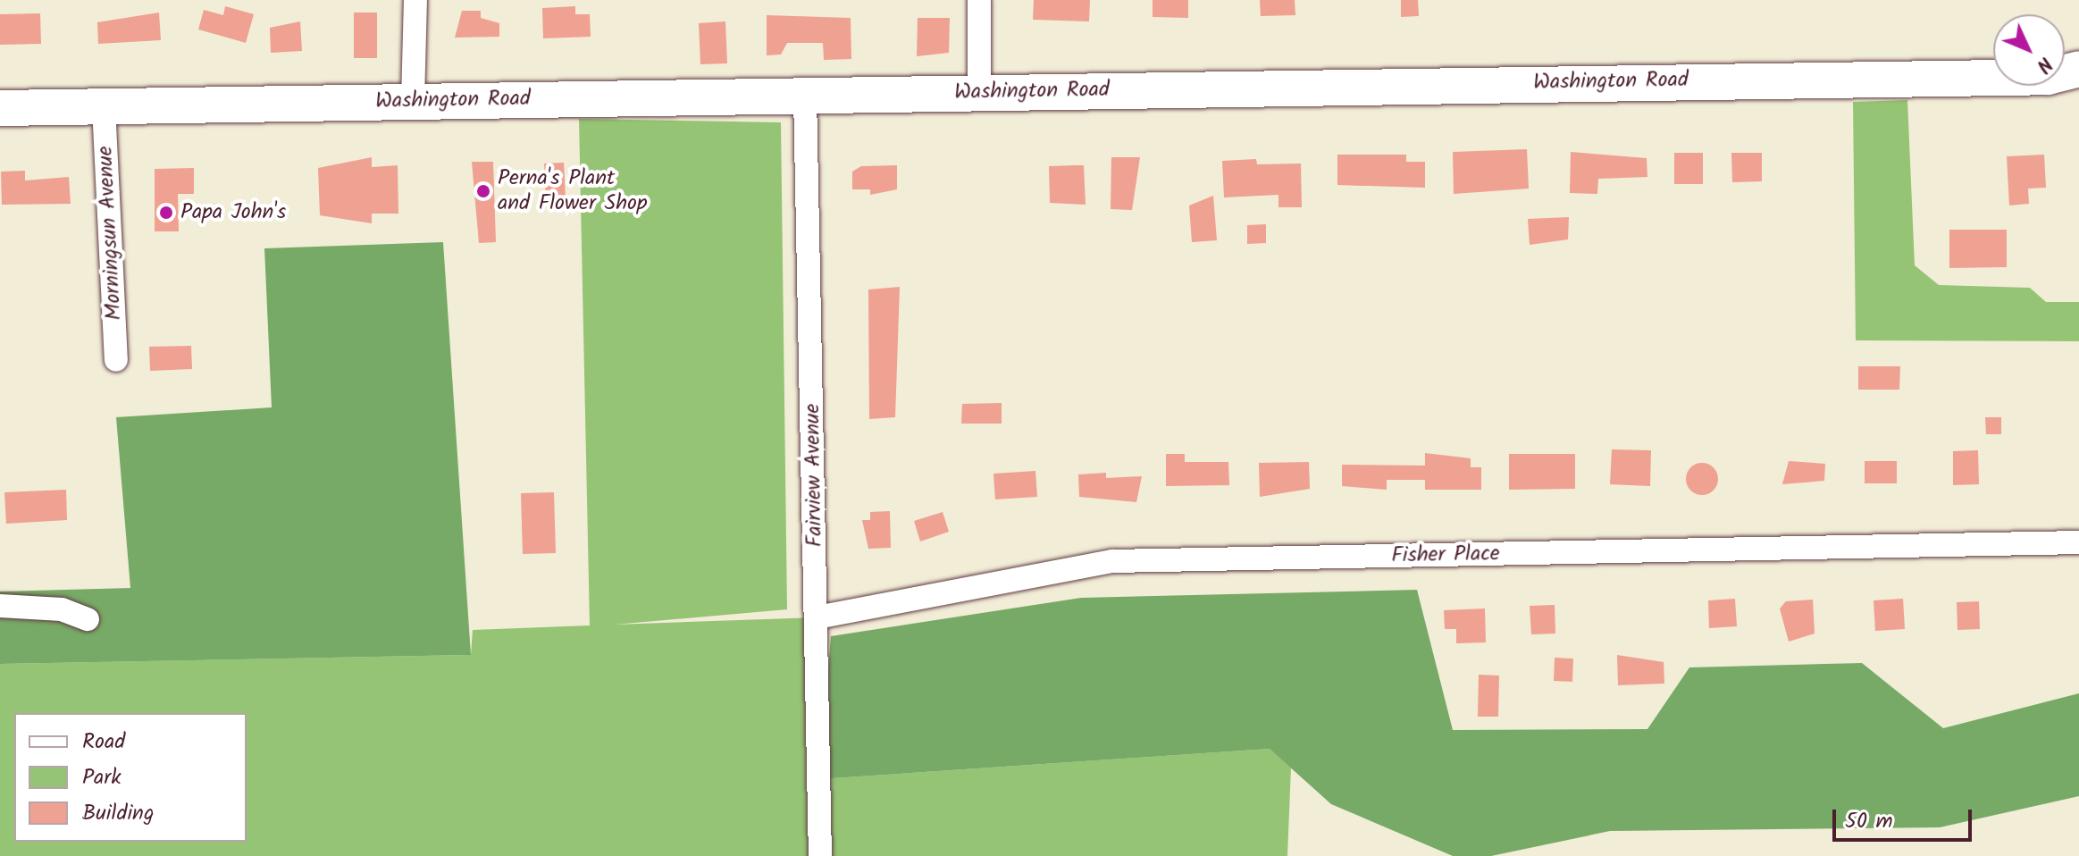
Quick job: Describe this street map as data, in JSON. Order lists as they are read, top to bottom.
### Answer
{
  "streets": {
    "main road": ["Washington Road"],
    "street": ["Morningsun Avenue", "Fairview Avenue", "Fisher Place"]
  },
  "crossings": [
    ["Washington Road", "Morningsun Avenue"],
    ["Washington Road", "Fairview Avenue"],
    ["Fairview Avenue", "Fisher Place"]
  ],
  "places": ["Perna's Plant and Flower Shop", "Papa John's"],
  "legend": ["Road", "Park", "Building"],
  "scale_bar": "50 m",
  "north": "bottom right"
}
